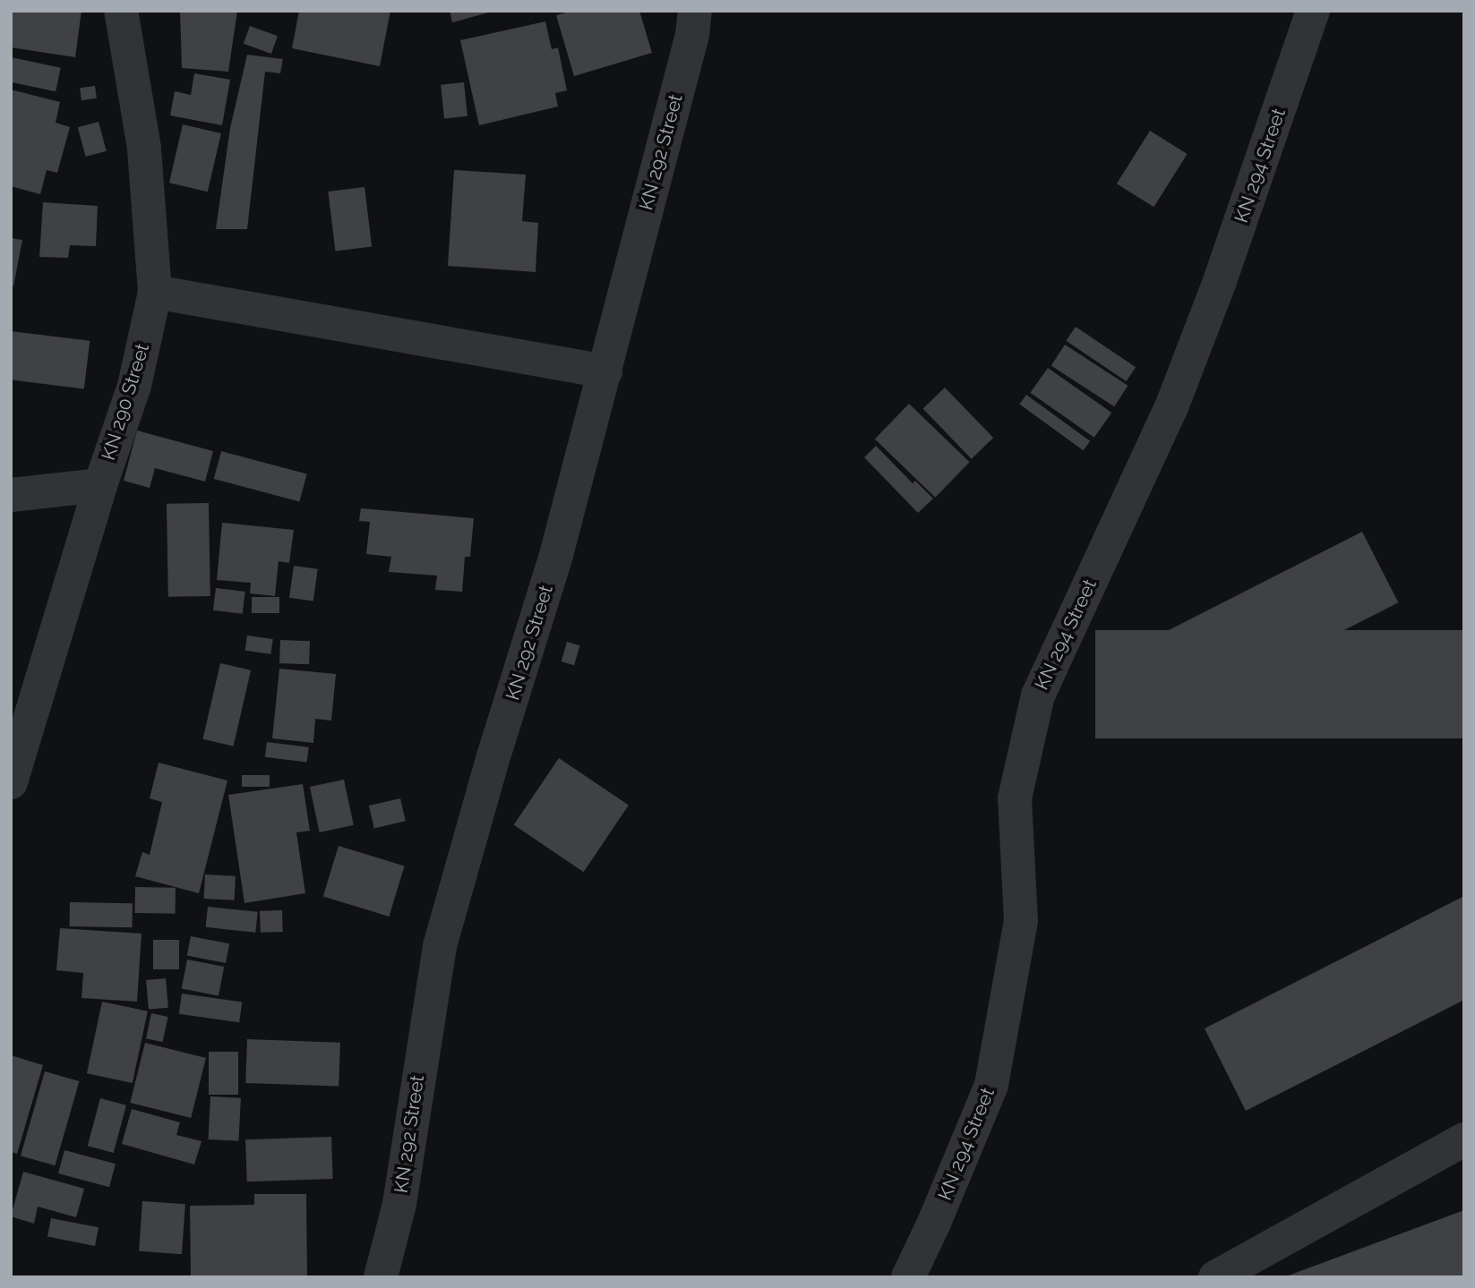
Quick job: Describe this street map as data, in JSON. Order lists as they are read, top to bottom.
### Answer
{
  "streets": {
    "street": ["KN 292 Street", "KN 294 Street", "KN 290 Street"]
  }
}
